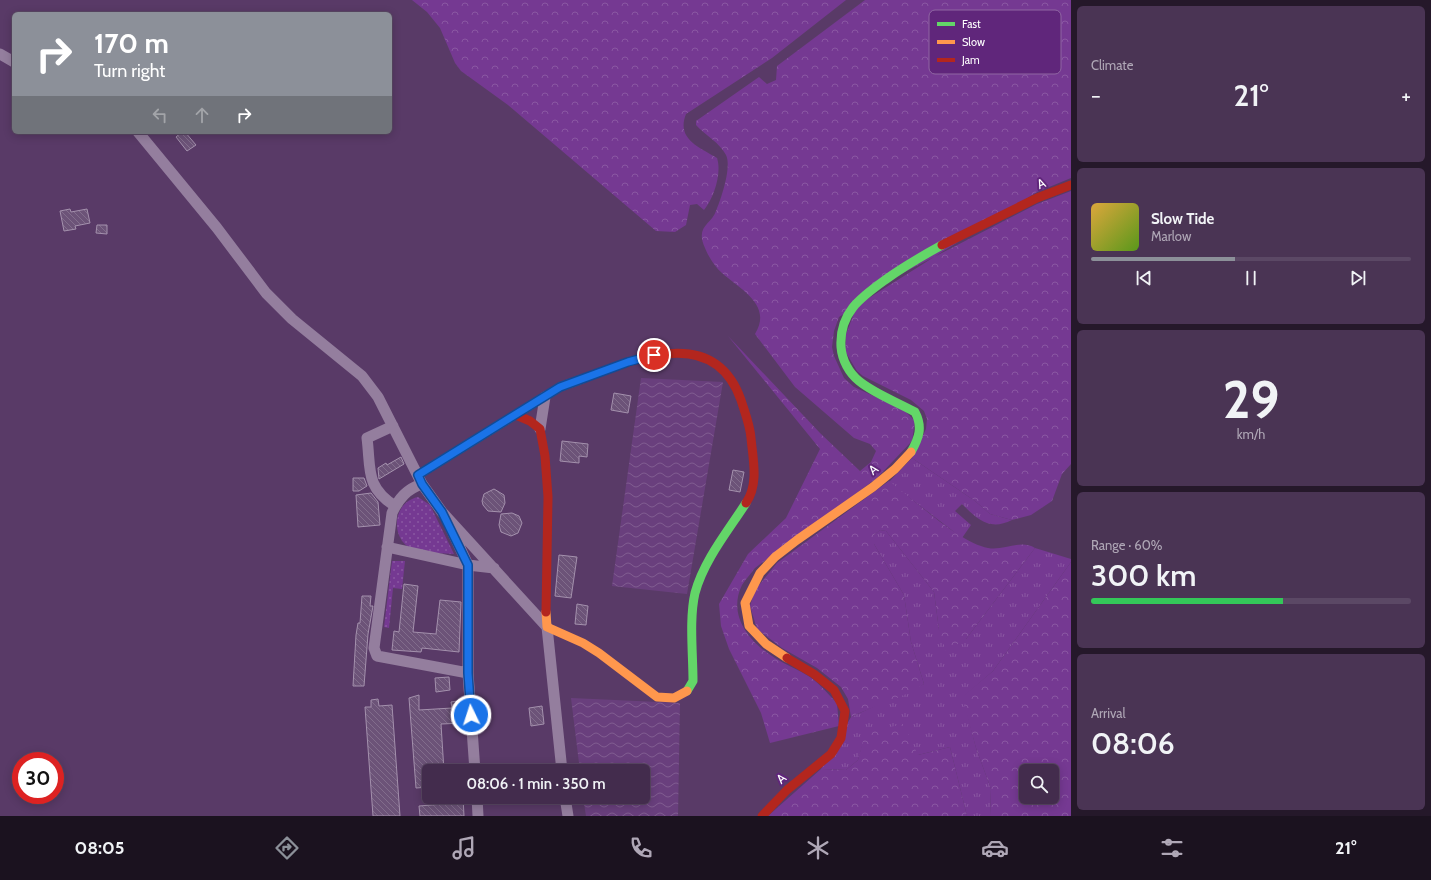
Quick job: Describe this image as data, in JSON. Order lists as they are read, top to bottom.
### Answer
{
  "streets": {
    "street": ["A"]
  },
  "legend": ["Fast", "Slow", "Jam"],
  "page": {
    "tile": [
      "Climate",
      ["29", "km/h"],
      ["Range · 60%", "300 km"],
      ["Arrival", "08:06"]
    ],
    "turn": ["170 m", "Turn right"],
    "heat": ["−", "21°", "+"],
    "song": ["Slow Tide", "Marlow"],
    "limit": "30",
    "trip": "08:06 · 1 min · 350 m",
    "tabs": ["08:05", "21°"]
  }
}
